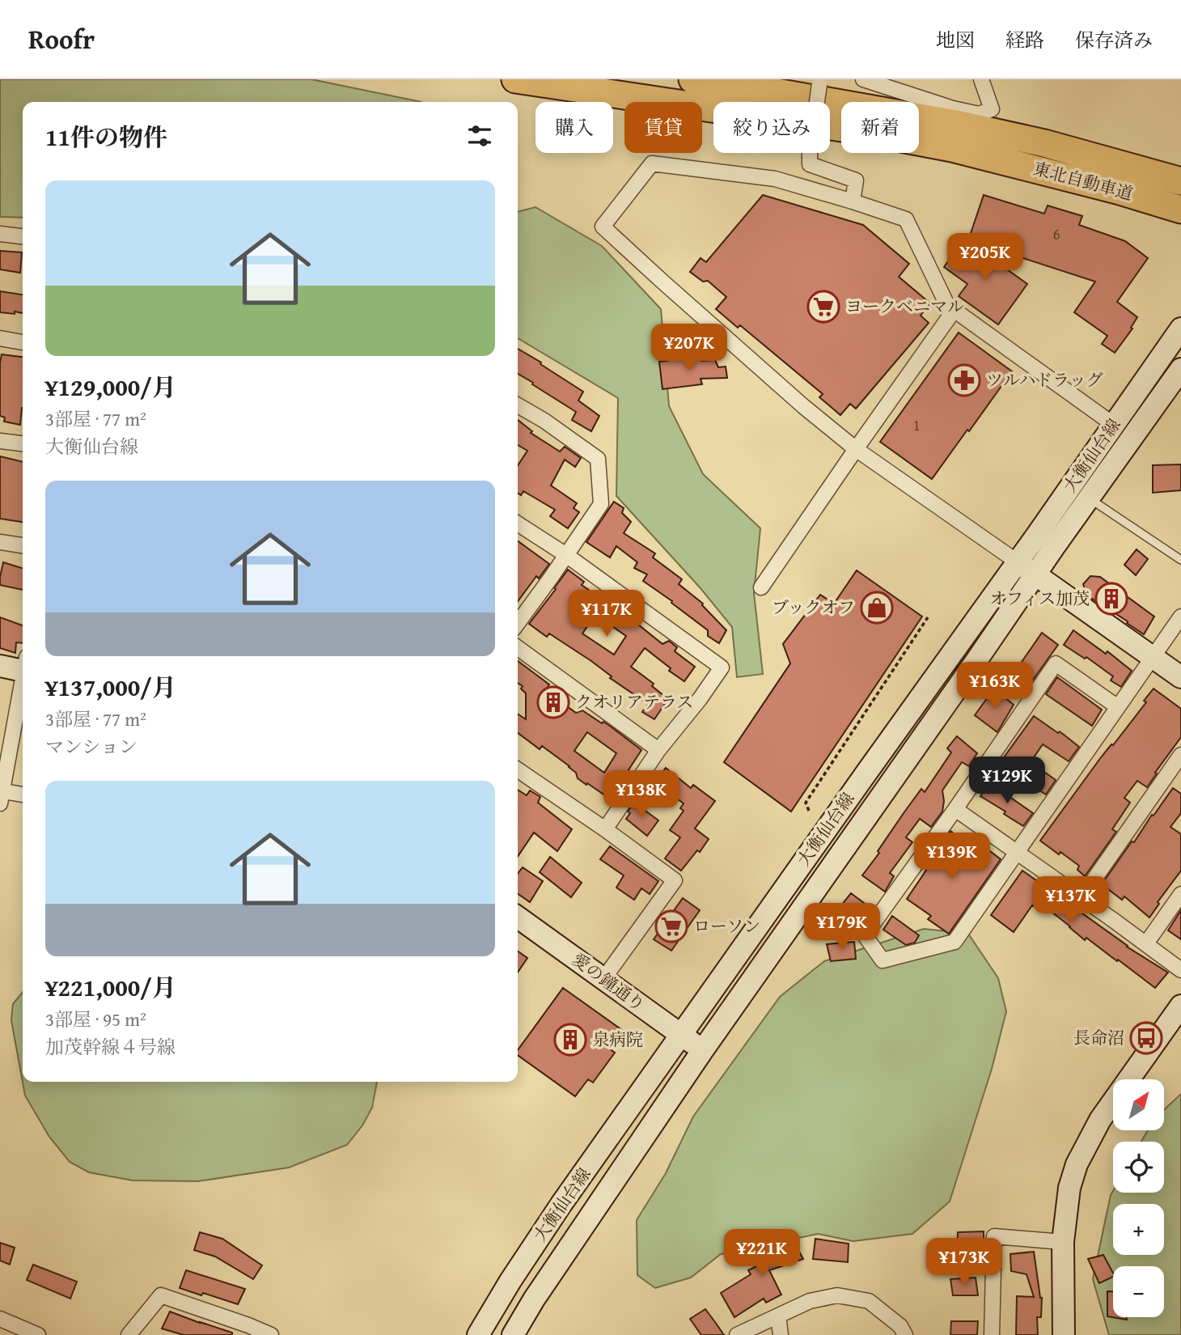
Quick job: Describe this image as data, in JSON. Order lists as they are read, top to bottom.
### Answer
{
  "streets": {
    "highway": ["東北自動車道"],
    "main road": ["大衡仙台線", "愛の鐘通り"]
  },
  "crossings": [
    ["大衡仙台線", "愛の鐘通り"]
  ],
  "places": {
    "supermarket": ["ヨークベニマル", "ローソン"],
    "pharmacy": ["ツルハドラッグ"],
    "building": ["オフィス加茂", "クオリアテラス", "泉病院"],
    "shop": ["ブックオフ"],
    "bus stop": ["長命沼"]
  },
  "house_numbers": ["6", "1"],
  "north": "top right",
  "page": {
    "header": "Roofr",
    "nav": ["地図", "経路", "保存済み"],
    "chip": [
      "購入",
      "賃貸",
      "絞り込み",
      "新着"
    ],
    "heading": "11件の物件",
    "list": [
      {
        "name": "¥129,000/月",
        "note": "3部屋 · 77 m² · 大衡仙台線"
      },
      {
        "name": "¥137,000/月",
        "note": "3部屋 · 77 m² · マンション"
      },
      {
        "name": "¥221,000/月",
        "note": "3部屋 · 95 m² · 加茂幹線４号線"
      }
    ],
    "price": [
      "¥205K",
      "¥207K",
      "¥117K",
      "¥163K",
      "¥129K",
      "¥138K",
      "¥139K",
      "¥137K",
      "¥179K",
      "¥221K",
      "¥173K"
    ],
    "map_buttons": ["+", "−"]
  }
}
